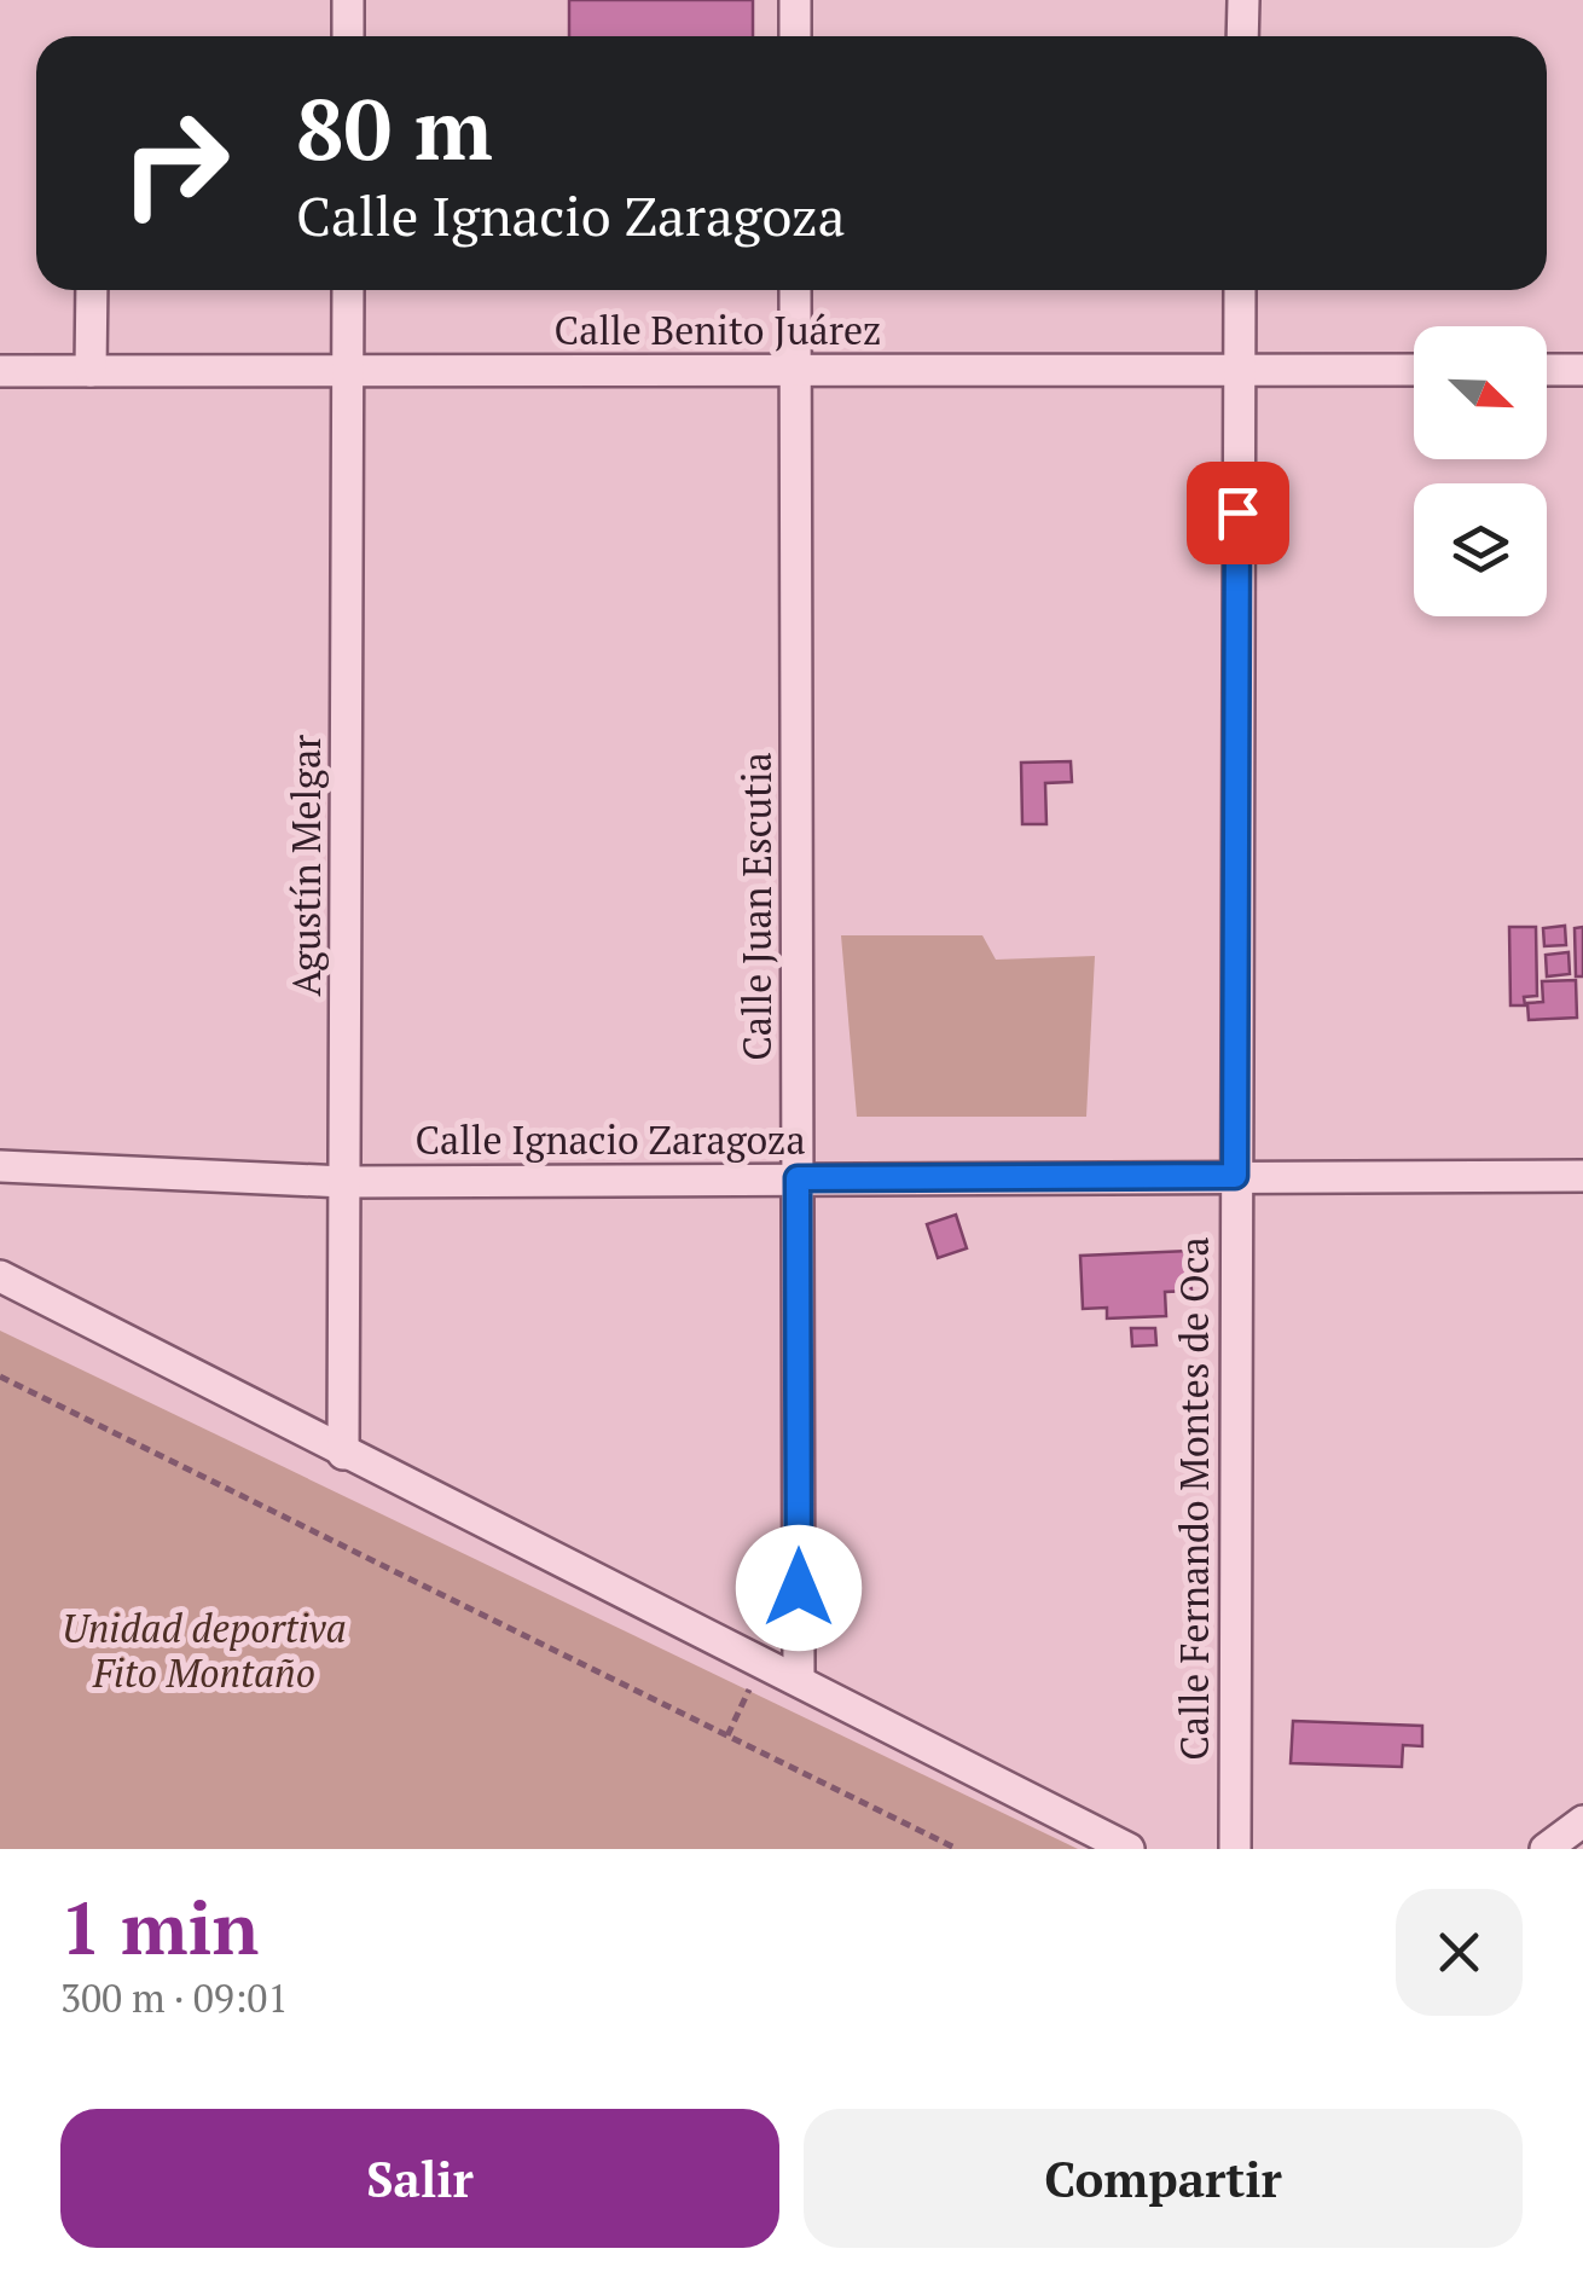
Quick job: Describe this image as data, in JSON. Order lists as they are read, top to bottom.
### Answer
{
  "streets": {
    "street": [
      "Calle Benito Juárez",
      "Agustín Melgar",
      "Calle Juan Escutia",
      "Calle Ignacio Zaragoza",
      "Calle Fernando Montes de Oca"
    ]
  },
  "crossings": [
    ["Calle Benito Juárez", "Agustín Melgar"],
    ["Calle Benito Juárez", "Calle Juan Escutia"],
    ["Calle Benito Juárez", "Calle Fernando Montes de Oca"],
    ["Agustín Melgar", "Calle Ignacio Zaragoza"],
    ["Calle Juan Escutia", "Calle Ignacio Zaragoza"],
    ["Calle Ignacio Zaragoza", "Calle Fernando Montes de Oca"]
  ],
  "parks": ["Unidad deportiva Fito Montaño"],
  "north": "bottom right",
  "page": {
    "turn": ["80 m", "Calle Ignacio Zaragoza"],
    "heading": ["1 min", "300 m · 09:01"],
    "buttons": ["Salir", "Compartir"]
  }
}
